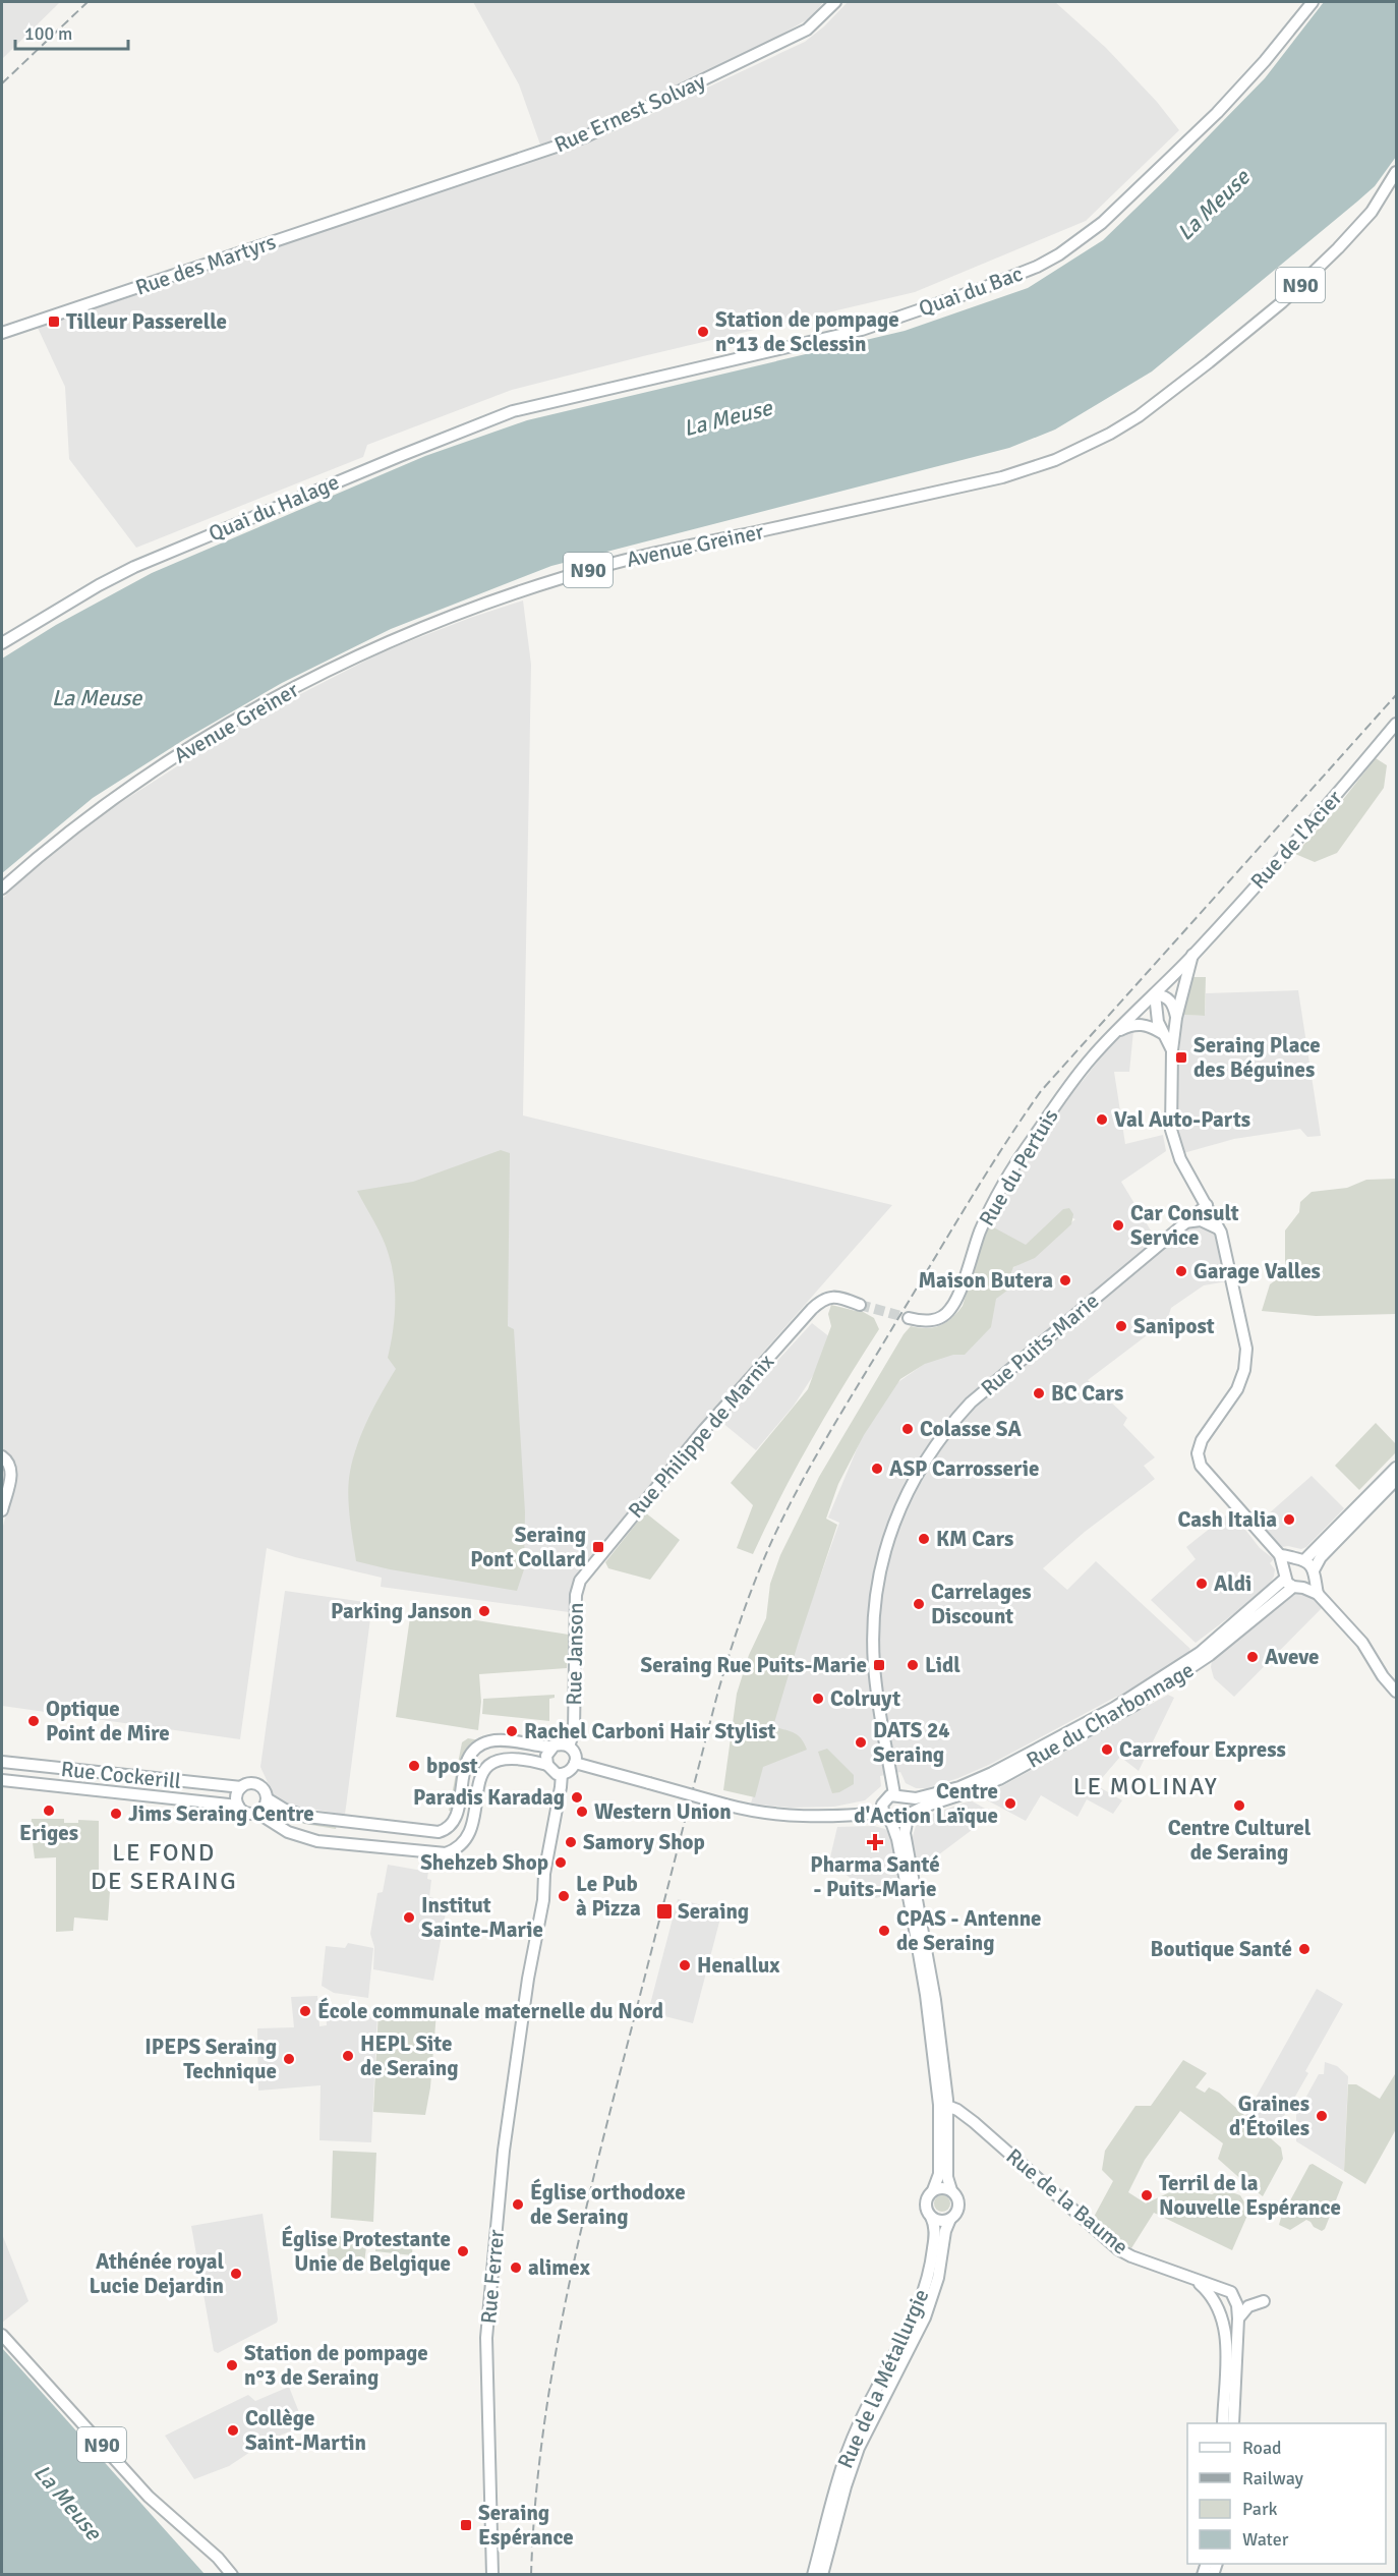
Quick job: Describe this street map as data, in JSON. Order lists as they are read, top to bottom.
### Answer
{
  "streets": {
    "main road": [
      "Rue Ernest Solvay",
      "Rue des Martyrs",
      "N90",
      "Quai du Bac",
      "Quai du Halage",
      "Avenue Greiner",
      "Rue de l'Acier",
      "Rue du Pertuis",
      "Rue Puits-Marie",
      "Rue Philippe de Marnix",
      "Rue Janson",
      "Rue du Charbonnage",
      "Rue Cockerill",
      "Rue de la Baume",
      "Rue Ferrer",
      "Rue de la Métallurgie"
    ]
  },
  "crossings": [
    ["Rue Ernest Solvay", "Rue des Martyrs"],
    ["Quai du Bac", "Quai du Halage"],
    ["Rue de l'Acier", "Rue du Pertuis"],
    ["Rue Puits-Marie", "Rue du Charbonnage"],
    ["Rue Philippe de Marnix", "Rue Janson"],
    ["Rue Janson", "Rue Ferrer"],
    ["Rue de la Baume", "Rue de la Métallurgie"]
  ],
  "districts": ["LE MOLINAY", "LE FOND DE SERAING"],
  "water": ["La Meuse"],
  "places": {
    "transit": [
      "Tilleur Passerelle",
      "Seraing Place des Béguines",
      "Seraing Pont Collard",
      "Seraing Rue Puits-Marie",
      "Seraing",
      "Seraing Espérance"
    ],
    "other": [
      "Station de pompage n°13 de Sclessin",
      "Val Auto-Parts",
      "Car Consult Service",
      "Garage Valles",
      "Maison Butera",
      "Sanipost",
      "BC Cars",
      "Colasse SA",
      "ASP Carrosserie",
      "Cash Italia",
      "KM Cars",
      "Aldi",
      "Carrelages Discount",
      "Parking Janson",
      "Aveve",
      "Lidl",
      "Colruyt",
      "Optique Point de Mire",
      "Rachel Carboni Hair Stylist",
      "DATS 24 Seraing",
      "Carrefour Express",
      "bpost",
      "Paradis Karadag",
      "Centre d'Action Laïque",
      "Centre Culturel de Seraing",
      "Eriges",
      "Western Union",
      "Jims Seraing Centre",
      "Samory Shop",
      "Shehzeb Shop",
      "Le Pub à Pizza",
      "Institut Sainte-Marie",
      "CPAS - Antenne de Seraing",
      "Boutique Santé",
      "Henallux",
      "École communale maternelle du Nord",
      "HEPL Site de Seraing",
      "IPEPS Seraing Technique",
      "Graines d'Étoiles",
      "Terril de la Nouvelle Espérance",
      "Église orthodoxe de Seraing",
      "Église Protestante Unie de Belgique",
      "alimex",
      "Athénée royal Lucie Dejardin",
      "Station de pompage n°3 de Seraing",
      "Collège Saint-Martin"
    ],
    "health": ["Pharma Santé - Puits-Marie"]
  },
  "legend": [
    "Road",
    "Railway",
    "Park",
    "Water"
  ],
  "scale_bar": "100 m"
}
